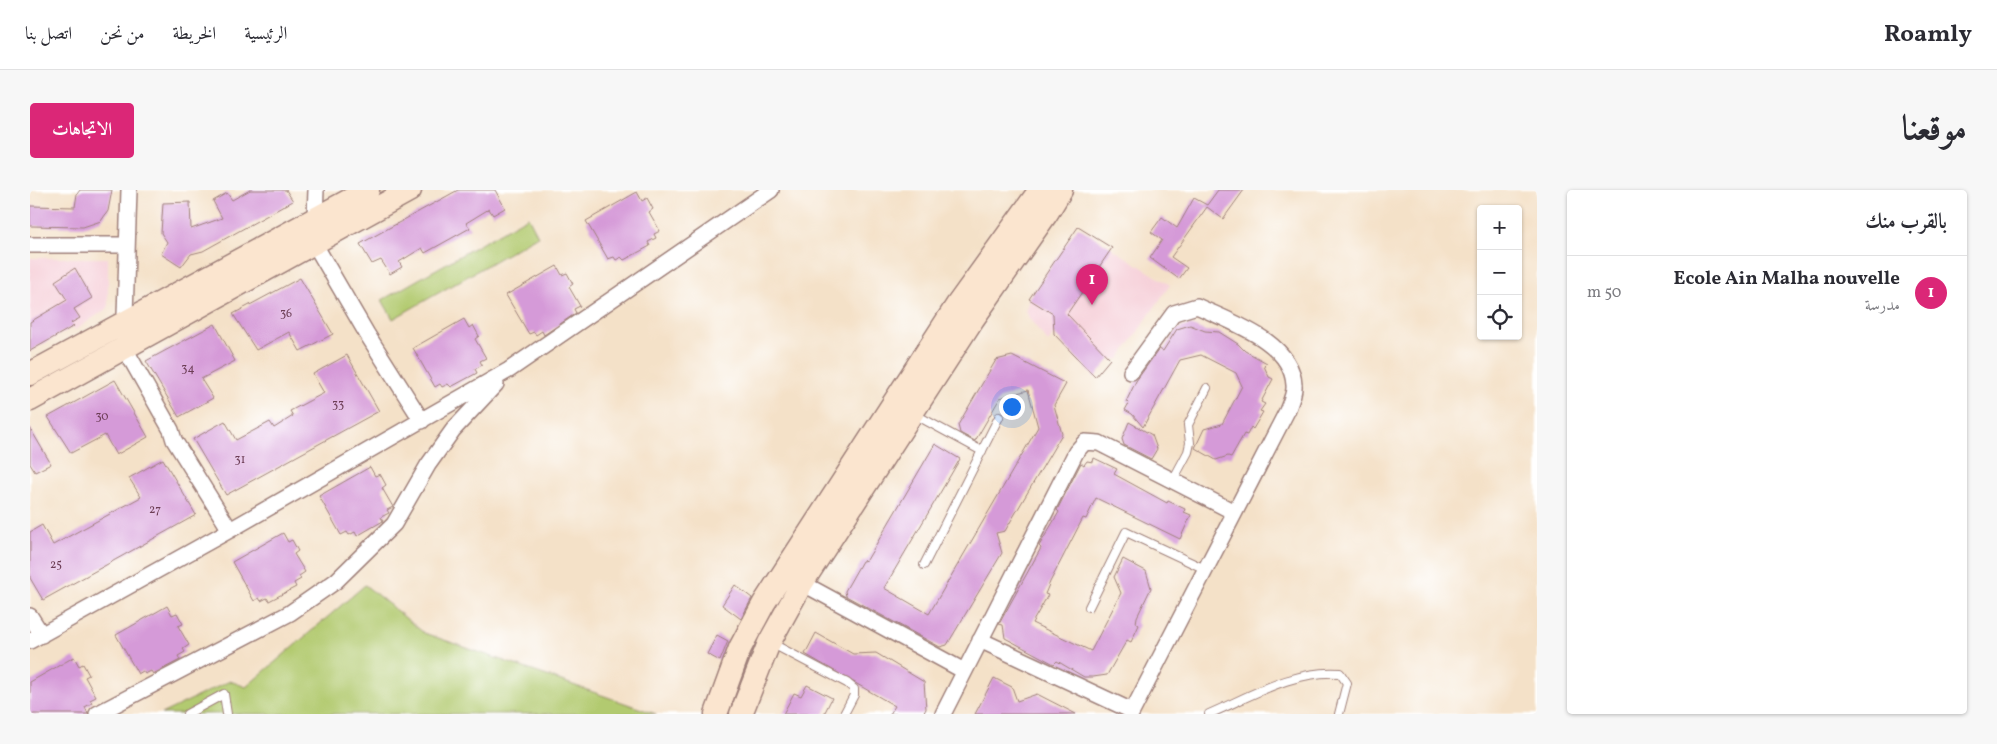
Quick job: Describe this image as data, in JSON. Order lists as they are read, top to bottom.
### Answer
{
  "house_numbers": [
    "36",
    "34",
    "33",
    "30",
    "31",
    "27",
    "25"
  ],
  "page": {
    "header": "Roamly",
    "nav": [
      "الرئيسية",
      "الخريطة",
      "من نحن",
      "اتصل بنا"
    ],
    "title": "موقعنا",
    "buttons": "الاتجاهات",
    "heading": "بالقرب منك",
    "map_buttons": ["+", "−"],
    "list": [
      {
        "mark": "1",
        "name": "Ecole Ain Malha nouvelle",
        "note": "مدرسة",
        "value": "50 m"
      }
    ],
    "pins": "1"
  }
}
